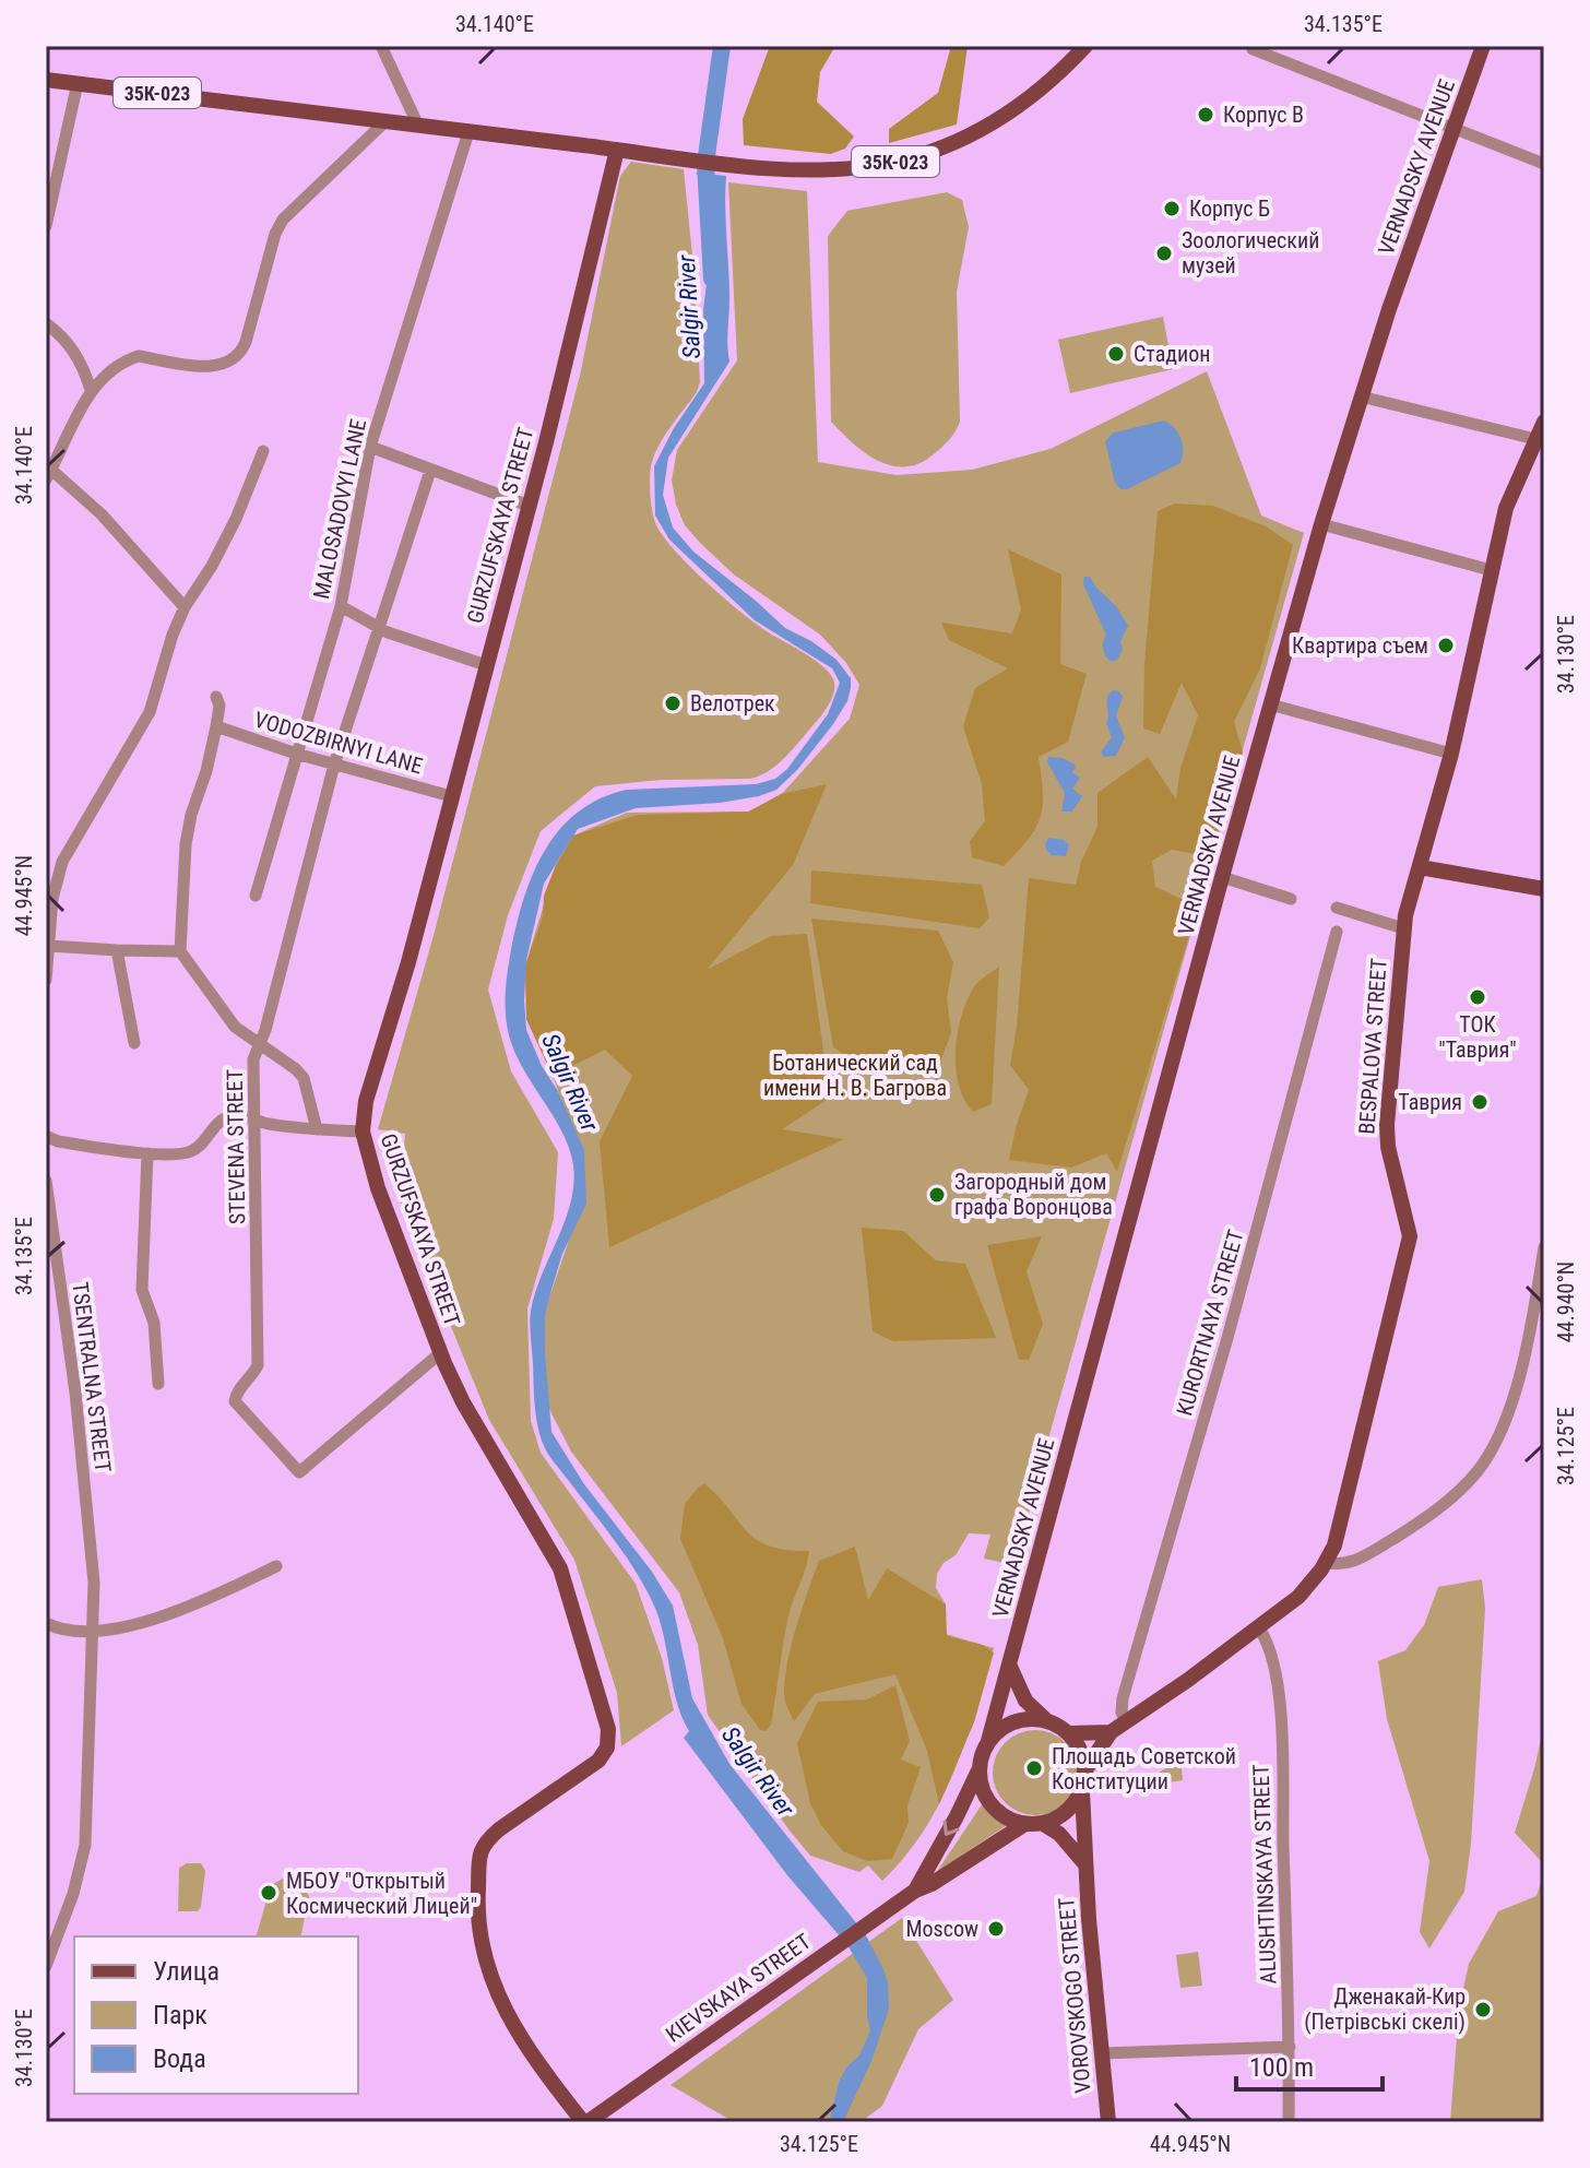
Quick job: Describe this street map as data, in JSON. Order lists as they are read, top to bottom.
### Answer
{
  "streets": {
    "main road": [
      "35К-023",
      "VERNADSKY AVENUE",
      "GURZUFSKAYA STREET",
      "BESPALOVA STREET",
      "KIEVSKAYA STREET",
      "VOROVSKOGO STREET"
    ],
    "street": [
      "MALOSADOVYI LANE",
      "VODOZBIRNYI LANE",
      "STEVENA STREET",
      "KURORTNAYA STREET",
      "TSENTRALNA STREET",
      "ALUSHTINSKAYA STREET"
    ]
  },
  "crossings": [
    ["35К-023", "MALOSADOVYI LANE"],
    ["35К-023", "GURZUFSKAYA STREET"],
    ["VERNADSKY AVENUE", "BESPALOVA STREET"],
    ["VERNADSKY AVENUE", "KIEVSKAYA STREET"],
    ["VERNADSKY AVENUE", "VOROVSKOGO STREET"],
    ["MALOSADOVYI LANE", "VODOZBIRNYI LANE"],
    ["GURZUFSKAYA STREET", "VODOZBIRNYI LANE"],
    ["GURZUFSKAYA STREET", "STEVENA STREET"],
    ["GURZUFSKAYA STREET", "KIEVSKAYA STREET"],
    ["VODOZBIRNYI LANE", "STEVENA STREET"],
    ["BESPALOVA STREET", "KURORTNAYA STREET"],
    ["BESPALOVA STREET", "ALUSHTINSKAYA STREET"],
    ["BESPALOVA STREET", "KIEVSKAYA STREET"],
    ["BESPALOVA STREET", "VOROVSKOGO STREET"],
    ["KIEVSKAYA STREET", "VOROVSKOGO STREET"]
  ],
  "water": ["Salgir River"],
  "parks": ["Ботанический сад имени Н. В. Багрова"],
  "places": [
    "Корпус В",
    "Корпус Б",
    "Зоологический музей",
    "Стадион",
    "Квартира съем",
    "Велотрек",
    "ТОК \"Таврия\"",
    "Таврия",
    "Загородный дом графа Воронцова",
    "Площадь Советской Конституции",
    "МБОУ \"Открытый Космический Лицей\"",
    "Moscow",
    "Дженакай-Кир (Петрівські скелі)"
  ],
  "legend": ["Улица", "Парк", "Вода"],
  "scale_bar": "100 m",
  "coordinates": [
    "34.140°E",
    "34.135°E",
    "34.130°E",
    "44.945°N",
    "44.940°N",
    "34.125°E"
  ]
}
